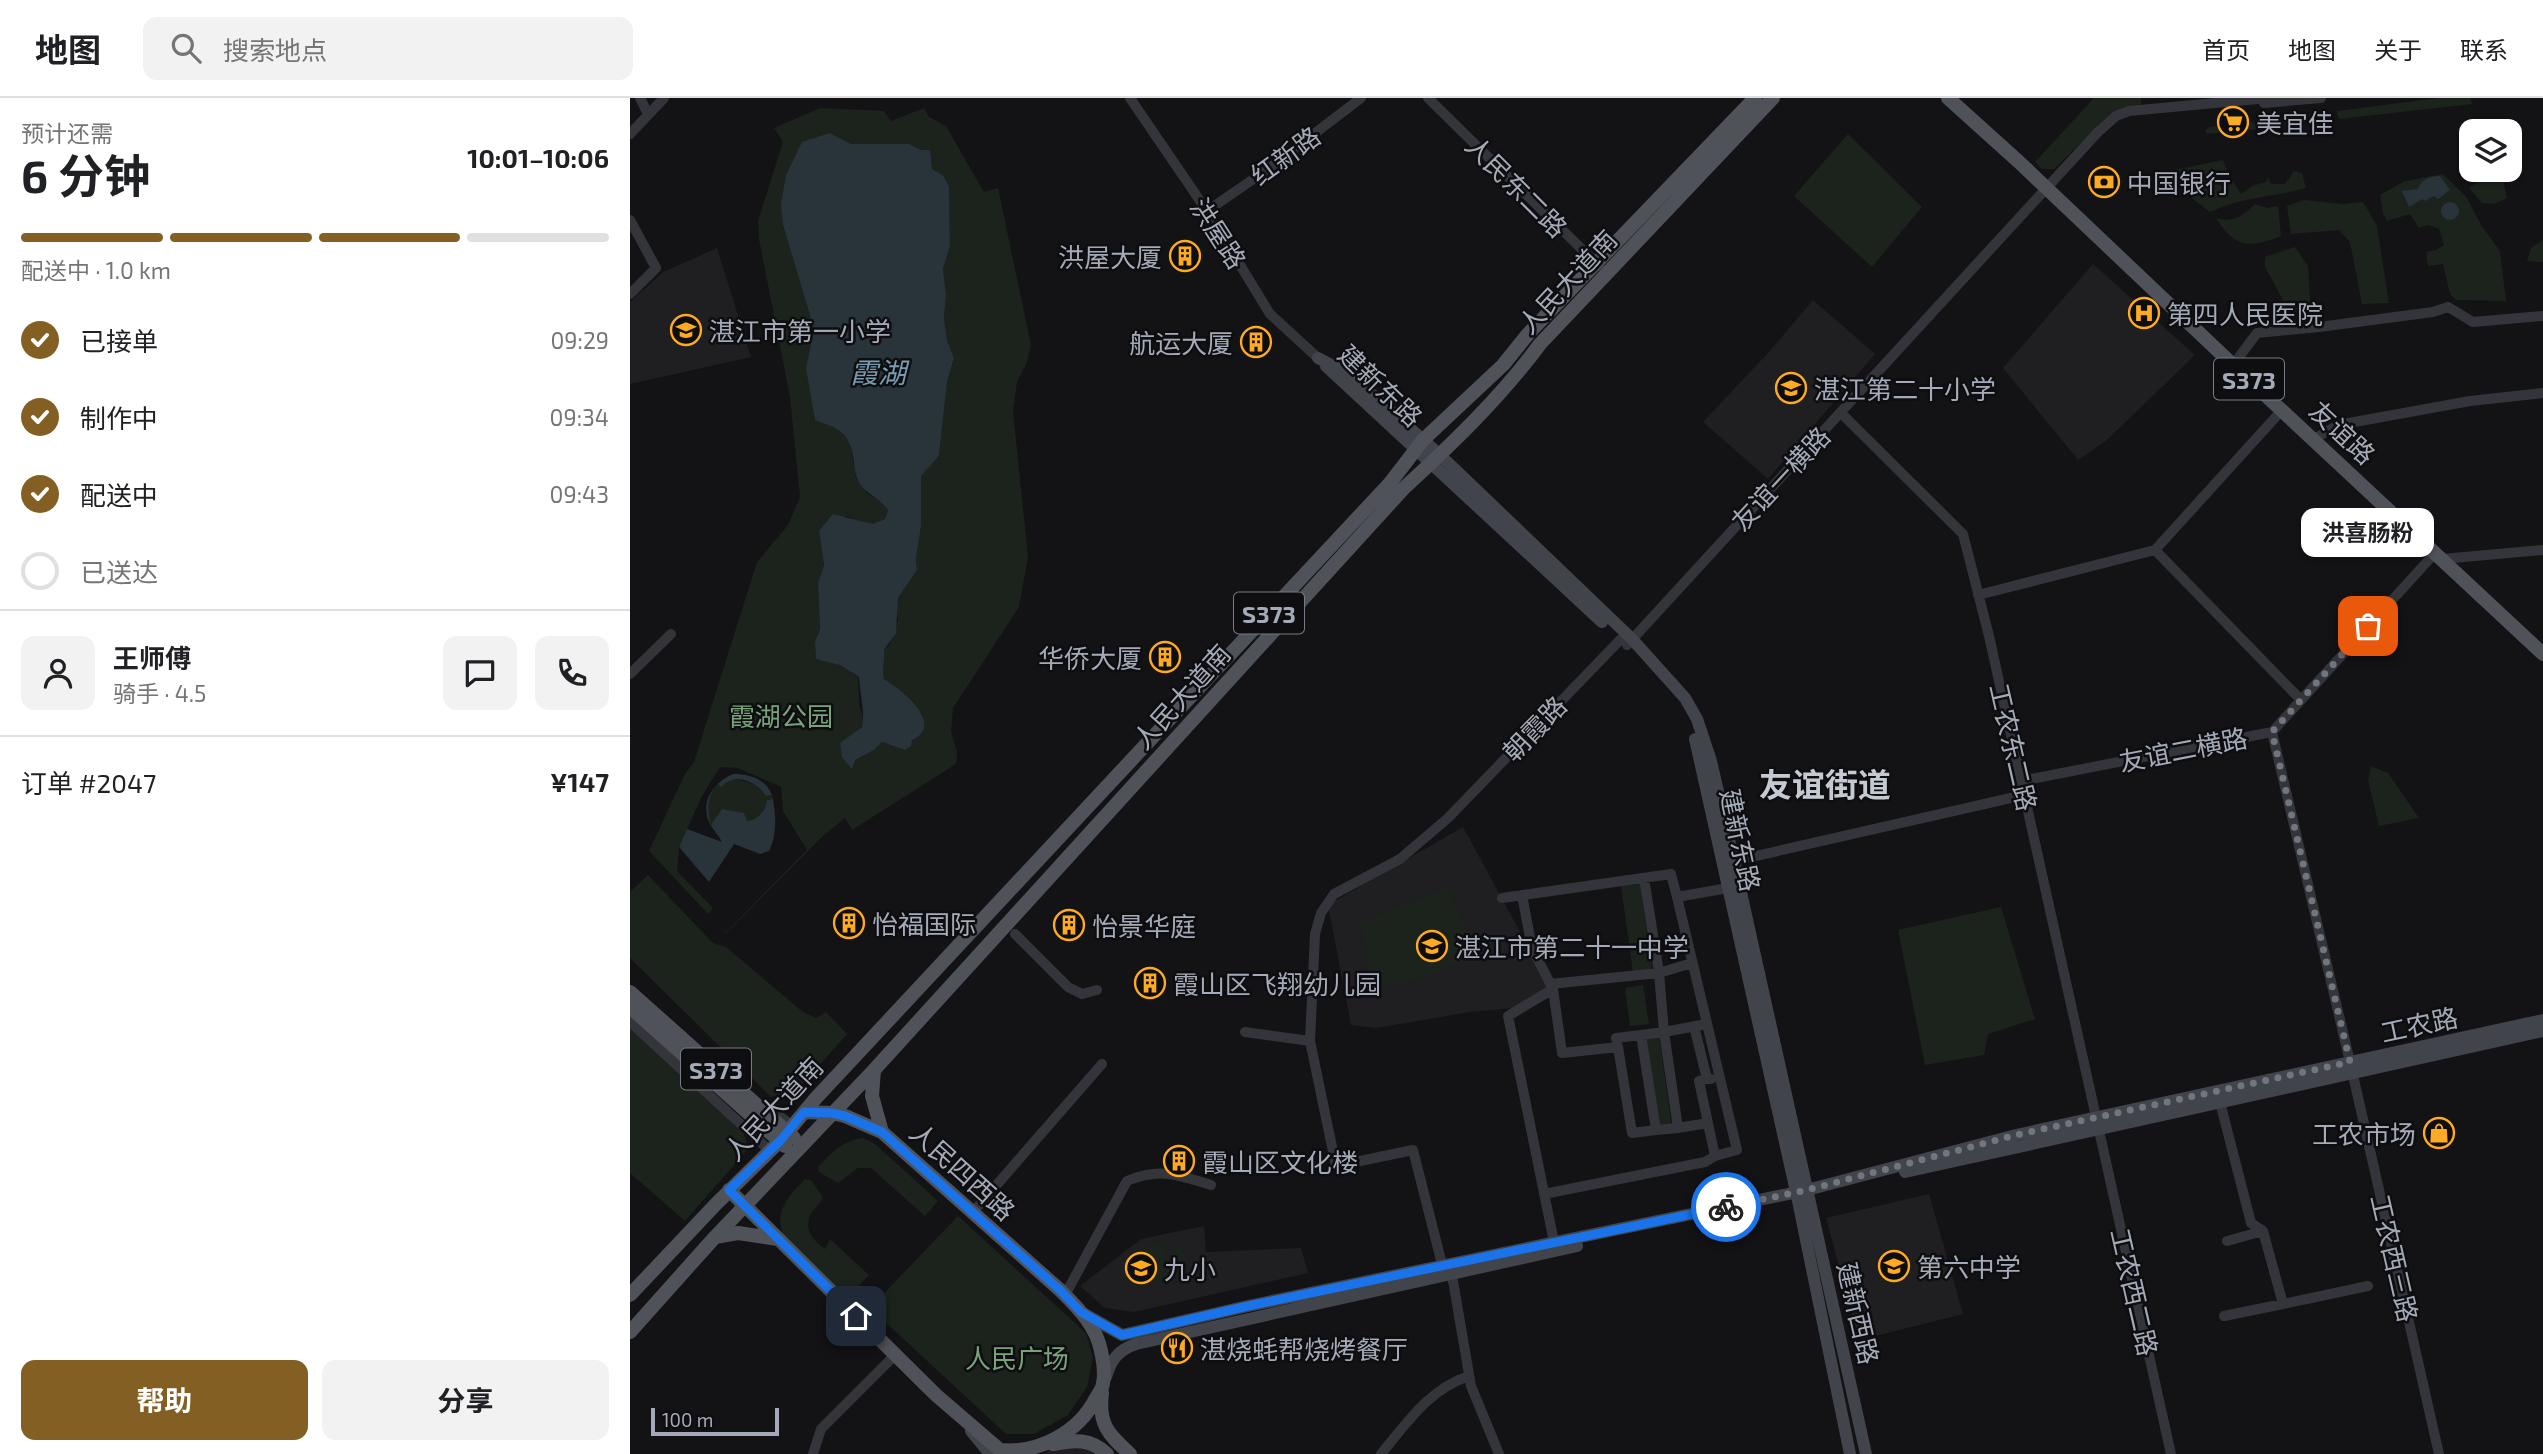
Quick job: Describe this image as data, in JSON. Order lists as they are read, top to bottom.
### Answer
{
  "streets": {
    "main road": [
      "人民大道南",
      "S373",
      "友谊路",
      "人民四西路"
    ],
    "street": [
      "红新路",
      "人民东二路",
      "洪屋路",
      "建新东路",
      "友谊一横路",
      "朝霞路",
      "工农东二路",
      "友谊二横路",
      "工农路",
      "工农西三路",
      "工农西二路",
      "建新西路"
    ]
  },
  "crossings": [
    ["红新路", "洪屋路"],
    ["人民东二路", "人民大道南"],
    ["洪屋路", "建新东路"],
    ["人民大道南", "S373"],
    ["人民大道南", "建新东路"],
    ["人民大道南", "人民四西路"],
    ["建新东路", "友谊一横路"],
    ["建新东路", "朝霞路"],
    ["建新东路", "工农路"],
    ["建新东路", "建新西路"],
    ["友谊路", "友谊一横路"],
    ["友谊路", "友谊二横路"],
    ["友谊一横路", "朝霞路"],
    ["友谊一横路", "工农东二路"],
    ["朝霞路", "工农路"],
    ["工农东二路", "友谊二横路"],
    ["工农东二路", "工农路"],
    ["工农东二路", "工农西二路"],
    ["友谊二横路", "工农西三路"],
    ["工农路", "人民四西路"],
    ["工农路", "工农西三路"],
    ["工农路", "工农西二路"],
    ["工农路", "建新西路"]
  ],
  "districts": ["友谊街道"],
  "water": ["霞湖"],
  "parks": ["霞湖公园", "人民广场"],
  "places": {
    "supermarket": ["美宜佳"],
    "bank": ["中国银行"],
    "building": [
      "洪屋大厦",
      "航运大厦",
      "华侨大厦",
      "怡福国际",
      "怡景华庭",
      "霞山区飞翔幼儿园",
      "霞山区文化楼"
    ],
    "hospital": ["第四人民医院"],
    "school or university": [
      "湛江市第一小学",
      "湛江第二十小学",
      "湛江市第二十一中学",
      "第六中学",
      "九小"
    ],
    "other": ["洪喜肠粉"],
    "shop": ["工农市场"],
    "restaurant": ["湛烧蚝帮烧烤餐厅"]
  },
  "scale_bar": "100 m",
  "page": {
    "header": "地图",
    "search": "搜索地点",
    "nav": [
      "首页",
      "地图",
      "关于",
      "联系"
    ],
    "heading": ["6 分钟", "预计还需", "10:01–10:06"],
    "panel": [
      "王师傅",
      "骑手 · 4.5",
      "订单 #2047",
      "¥147"
    ],
    "bar": "配送中 · 1.0 km",
    "list": [
      ["已接单", "09:29"],
      ["制作中", "09:34"],
      ["配送中", "09:43"],
      "已送达"
    ],
    "bubble": "洪喜肠粉",
    "buttons": ["帮助", "分享"],
    "scale": "100 m"
  }
}
